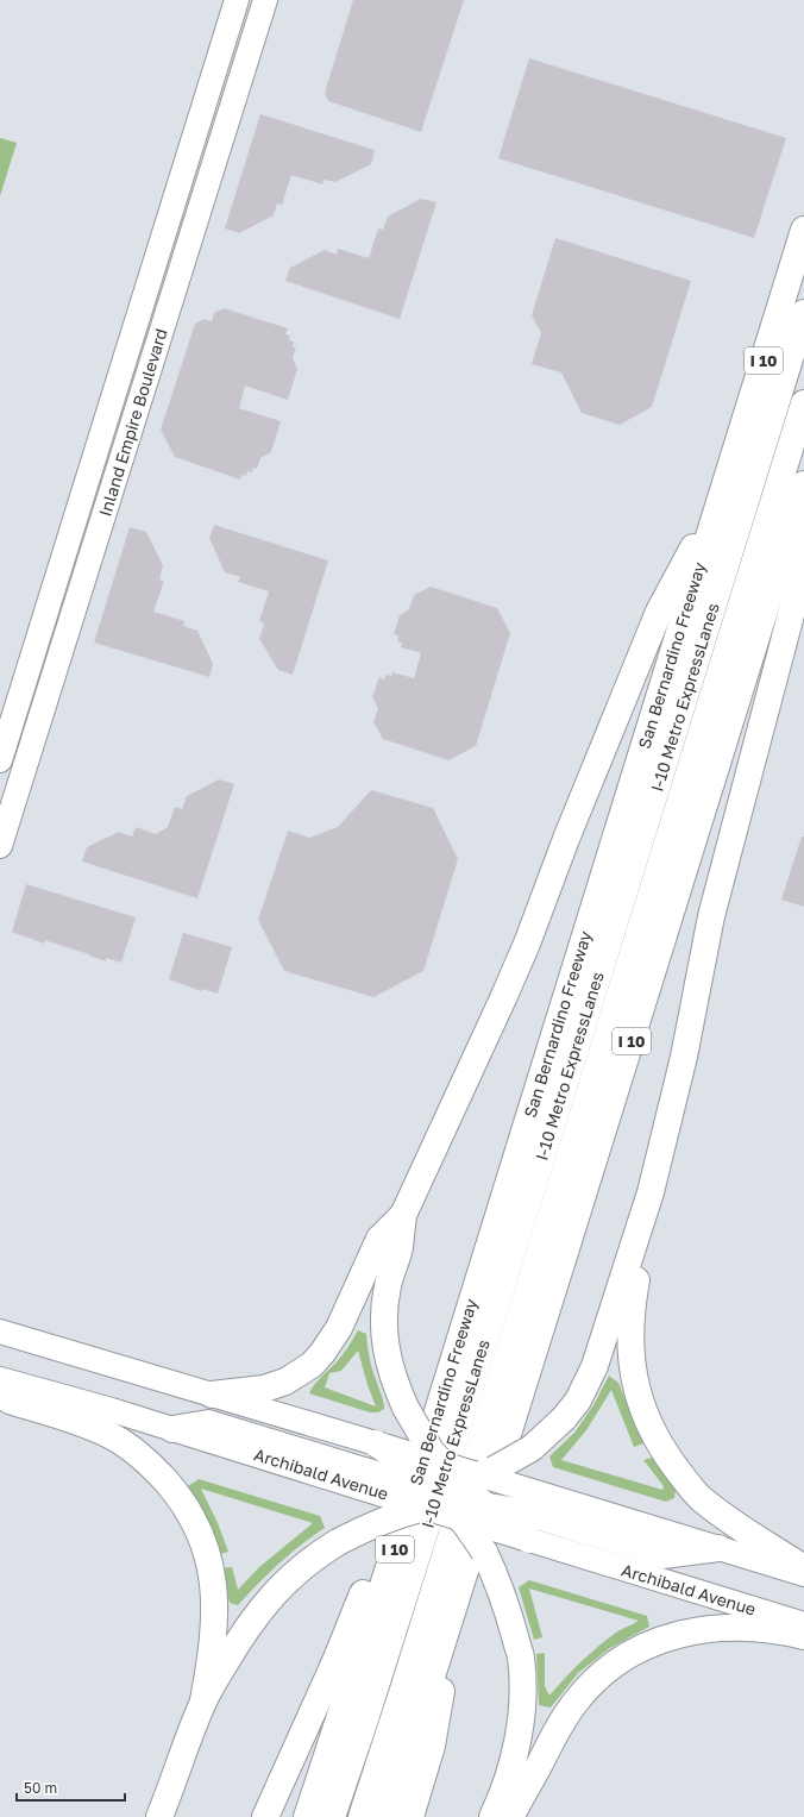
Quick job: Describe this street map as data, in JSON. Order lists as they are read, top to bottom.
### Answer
{
  "streets": {
    "highway": ["I 10", "San Bernardino Freeway", "I-10 Metro ExpressLanes"],
    "main road": ["Inland Empire Boulevard", "Archibald Avenue"]
  },
  "scale_bar": "50 m"
}
